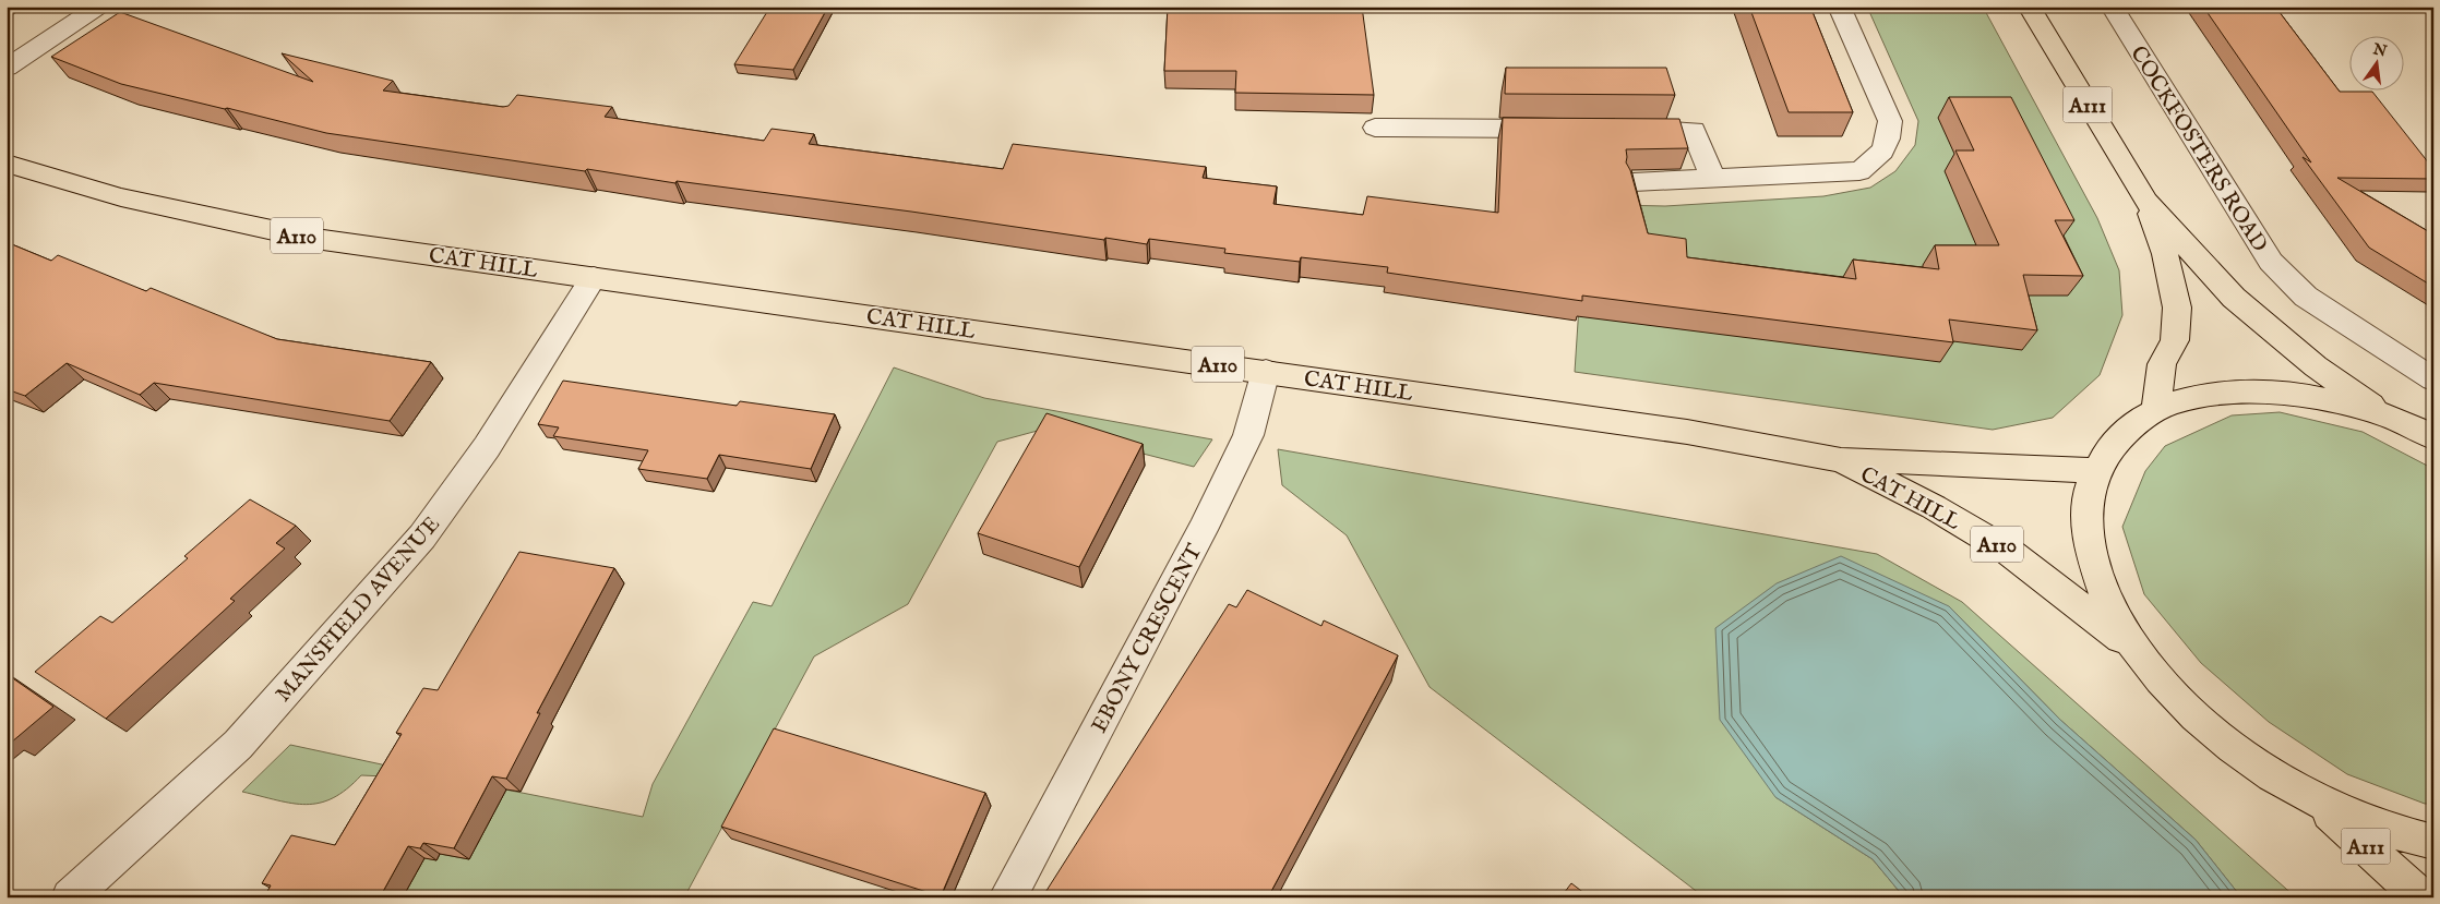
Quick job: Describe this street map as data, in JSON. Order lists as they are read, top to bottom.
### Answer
{
  "streets": {
    "main road": ["A111", "A110", "CAT HILL"],
    "street": ["COCKFOSTERS ROAD", "MANSFIELD AVENUE", "EBONY CRESCENT"]
  },
  "crossings": [
    ["CAT HILL", "MANSFIELD AVENUE"],
    ["CAT HILL", "EBONY CRESCENT"]
  ],
  "north": "top"
}
